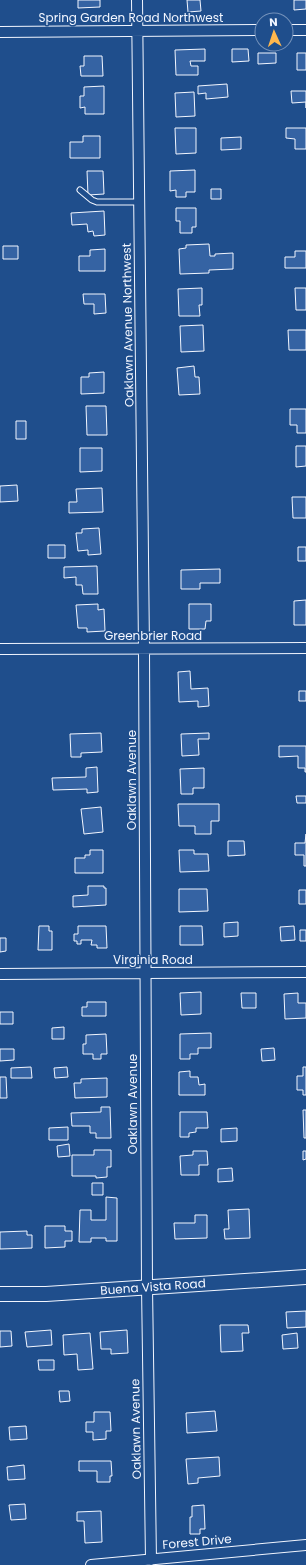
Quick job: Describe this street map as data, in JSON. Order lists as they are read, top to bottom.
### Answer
{
  "streets": {
    "street": [
      "Spring Garden Road Northwest",
      "Oaklawn Avenue Northwest",
      "Greenbrier Road",
      "Oaklawn Avenue",
      "Virginia Road",
      "Buena Vista Road",
      "Forest Drive"
    ]
  },
  "crossings": [
    ["Spring Garden Road Northwest", "Oaklawn Avenue Northwest"],
    ["Oaklawn Avenue Northwest", "Greenbrier Road"],
    ["Oaklawn Avenue Northwest", "Oaklawn Avenue"],
    ["Greenbrier Road", "Oaklawn Avenue"],
    ["Oaklawn Avenue", "Virginia Road"],
    ["Oaklawn Avenue", "Buena Vista Road"],
    ["Oaklawn Avenue", "Forest Drive"]
  ],
  "north": "top"
}
